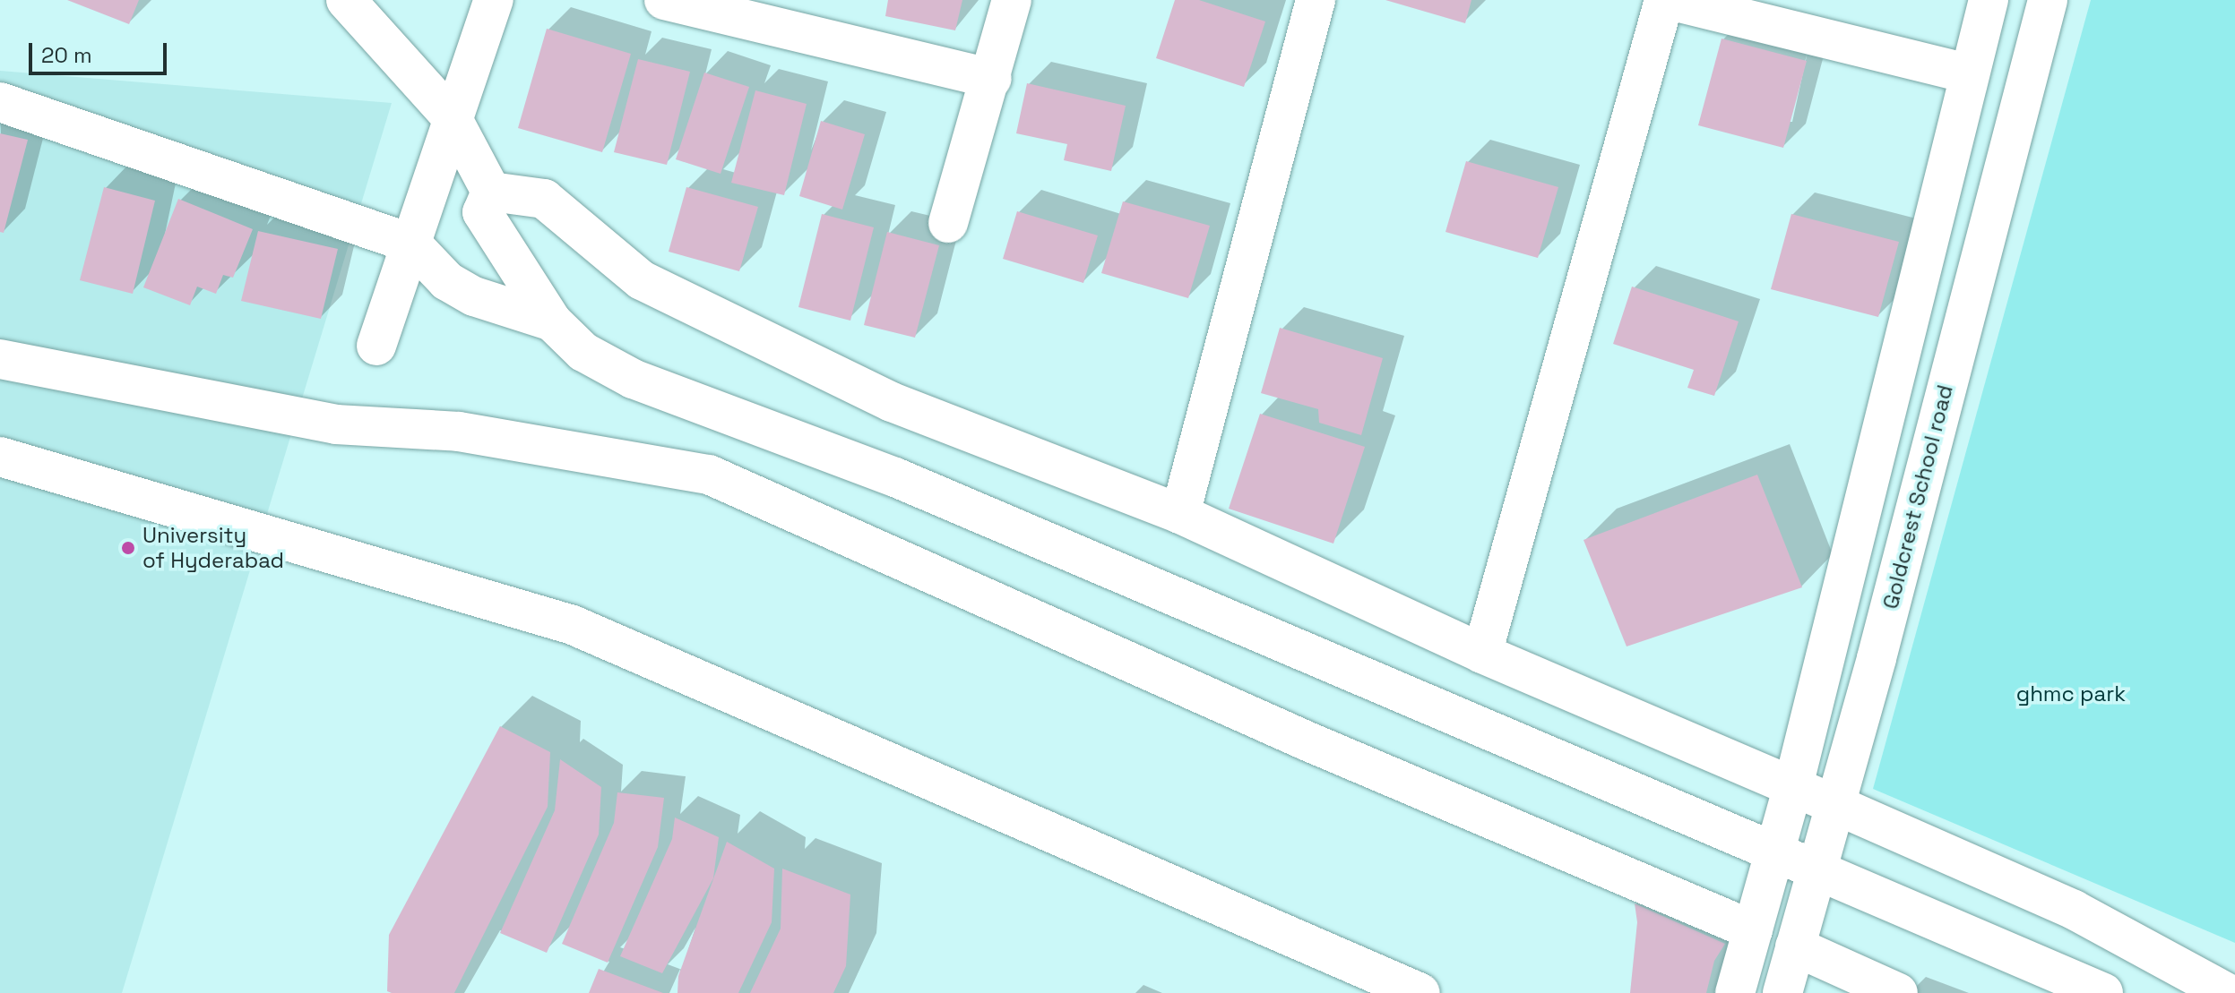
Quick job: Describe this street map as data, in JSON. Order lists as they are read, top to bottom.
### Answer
{
  "streets": {
    "street": ["Goldcrest School road"]
  },
  "parks": ["ghmc park"],
  "places": ["University of Hyderabad"],
  "scale_bar": "20 m"
}
